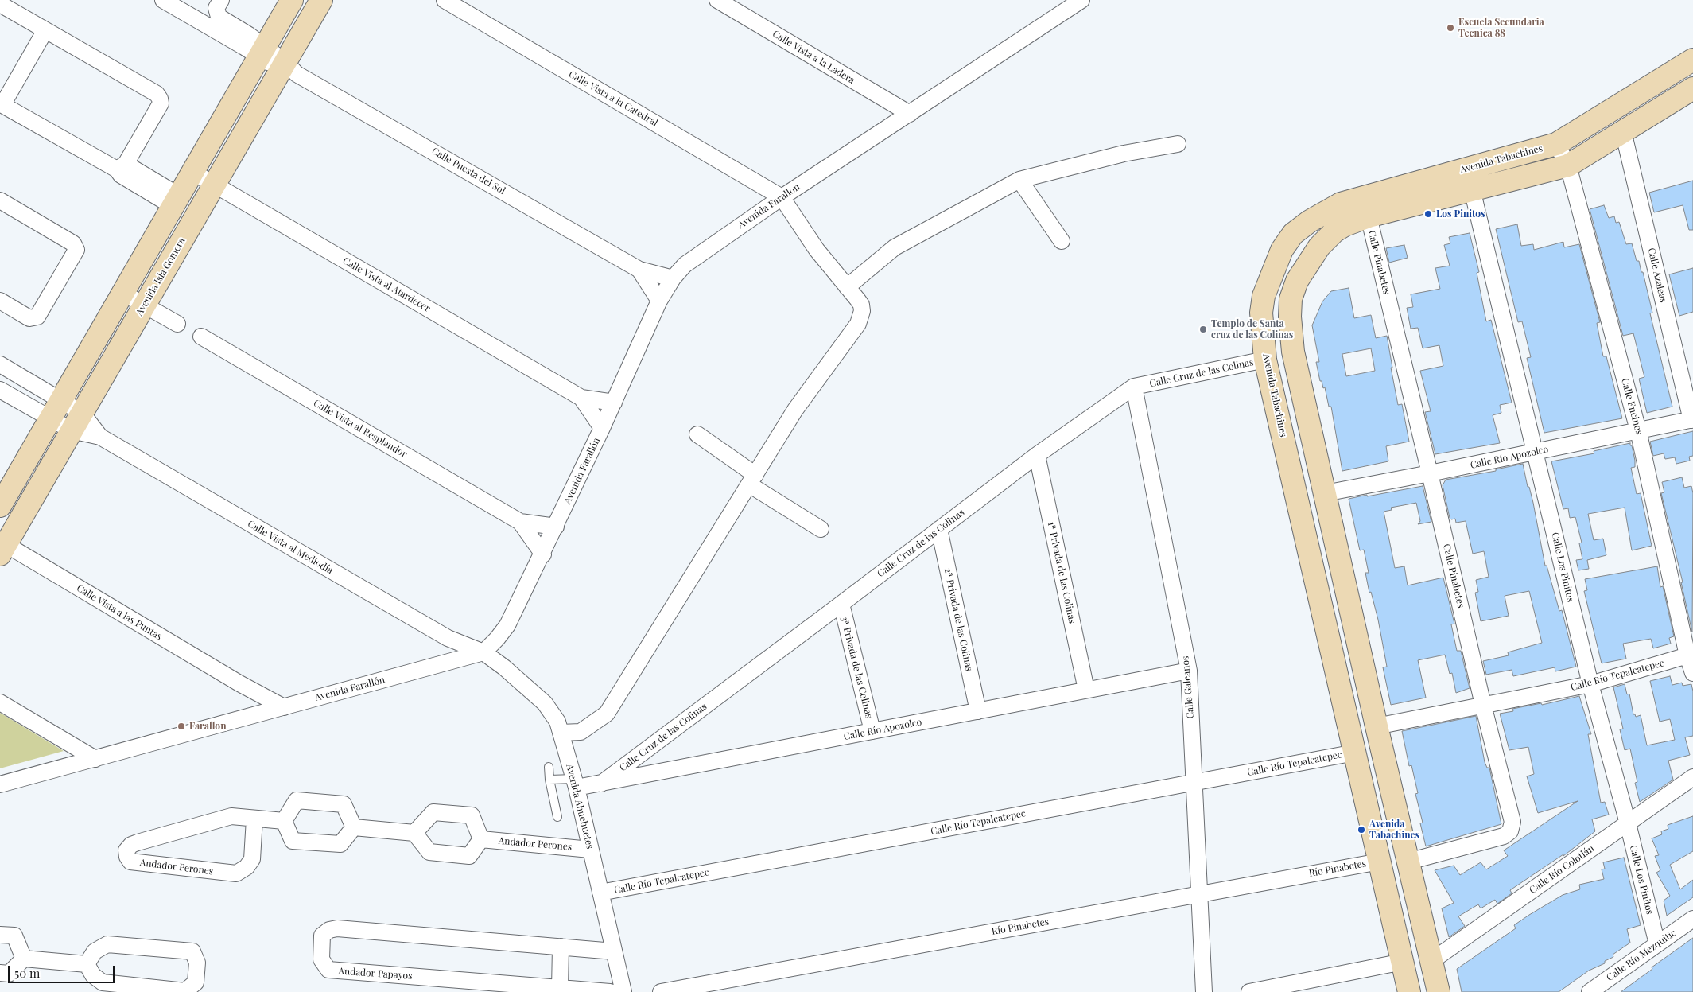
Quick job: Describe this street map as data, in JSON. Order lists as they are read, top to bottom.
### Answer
{
  "streets": {
    "street": [
      "Calle Vista a la Ladera",
      "Calle Vista a la Catedral",
      "Avenida Tabachines",
      "Calle Puesta del Sol",
      "Avenida Farallón",
      "Calle Pinabetes",
      "Calle Azaleas",
      "Avenida Isla Gomera",
      "Calle Vista al Atardecer",
      "Calle Cruz de las Colinas",
      "Calle Encinos",
      "Calle Vista al Resplandor",
      "Calle Río Apozolco",
      "Calle Vista al Mediodía",
      "Calle Los Pinitos",
      "1ª Privada de las Colinas",
      "Calle Vista a las Puntas",
      "2ª Privada de las Colinas",
      "3ª Privada de las Colinas",
      "Calle Río Tepalcatepec",
      "Calle Galeanos",
      "Avenida Ahuehuetes",
      "Andador Perones",
      "Río Pinabetes",
      "Calle Río Colotlán",
      "Calle Río Mezquitic",
      "Andador Papayos"
    ]
  },
  "crossings": [
    ["Calle Vista a la Ladera", "Avenida Farallón"],
    ["Calle Vista a la Catedral", "Avenida Farallón"],
    ["Avenida Tabachines", "Calle Cruz de las Colinas"],
    ["Avenida Tabachines", "Calle Encinos"],
    ["Avenida Tabachines", "Calle Río Tepalcatepec"],
    ["Avenida Tabachines", "Río Pinabetes"],
    ["Calle Puesta del Sol", "Avenida Farallón"],
    ["Calle Puesta del Sol", "Avenida Isla Gomera"],
    ["Avenida Farallón", "Calle Vista al Atardecer"],
    ["Avenida Farallón", "Calle Vista al Resplandor"],
    ["Avenida Farallón", "Calle Vista al Mediodía"],
    ["Avenida Farallón", "Calle Vista a las Puntas"],
    ["Avenida Farallón", "Avenida Ahuehuetes"],
    ["Calle Pinabetes", "Calle Río Apozolco"],
    ["Calle Pinabetes", "Calle Río Tepalcatepec"],
    ["Calle Azaleas", "Calle Río Apozolco"],
    ["Avenida Isla Gomera", "Calle Vista al Atardecer"],
    ["Avenida Isla Gomera", "Calle Vista al Mediodía"],
    ["Avenida Isla Gomera", "Calle Vista a las Puntas"],
    ["Calle Cruz de las Colinas", "Calle Río Apozolco"],
    ["Calle Cruz de las Colinas", "1ª Privada de las Colinas"],
    ["Calle Cruz de las Colinas", "2ª Privada de las Colinas"],
    ["Calle Cruz de las Colinas", "3ª Privada de las Colinas"],
    ["Calle Cruz de las Colinas", "Calle Galeanos"],
    ["Calle Encinos", "Calle Río Apozolco"],
    ["Calle Encinos", "Calle Río Tepalcatepec"],
    ["Calle Río Apozolco", "Calle Los Pinitos"],
    ["Calle Río Apozolco", "1ª Privada de las Colinas"],
    ["Calle Río Apozolco", "2ª Privada de las Colinas"],
    ["Calle Río Apozolco", "3ª Privada de las Colinas"],
    ["Calle Río Apozolco", "Calle Galeanos"],
    ["Calle Río Apozolco", "Avenida Ahuehuetes"],
    ["Calle Vista al Mediodía", "Avenida Ahuehuetes"],
    ["Calle Los Pinitos", "Calle Río Tepalcatepec"],
    ["Calle Los Pinitos", "Calle Río Colotlán"],
    ["Calle Los Pinitos", "Calle Río Mezquitic"],
    ["Calle Río Tepalcatepec", "Calle Galeanos"],
    ["Calle Río Tepalcatepec", "Avenida Ahuehuetes"],
    ["Calle Galeanos", "Río Pinabetes"],
    ["Avenida Ahuehuetes", "Andador Perones"],
    ["Avenida Ahuehuetes", "Andador Papayos"]
  ],
  "places": [
    "Escuela Secundaria Tecnica 88",
    "Los Pinitos",
    "Templo de Santa cruz de las Colinas",
    "Farallon",
    "Avenida Tabachines"
  ],
  "scale_bar": "50 m"
}
